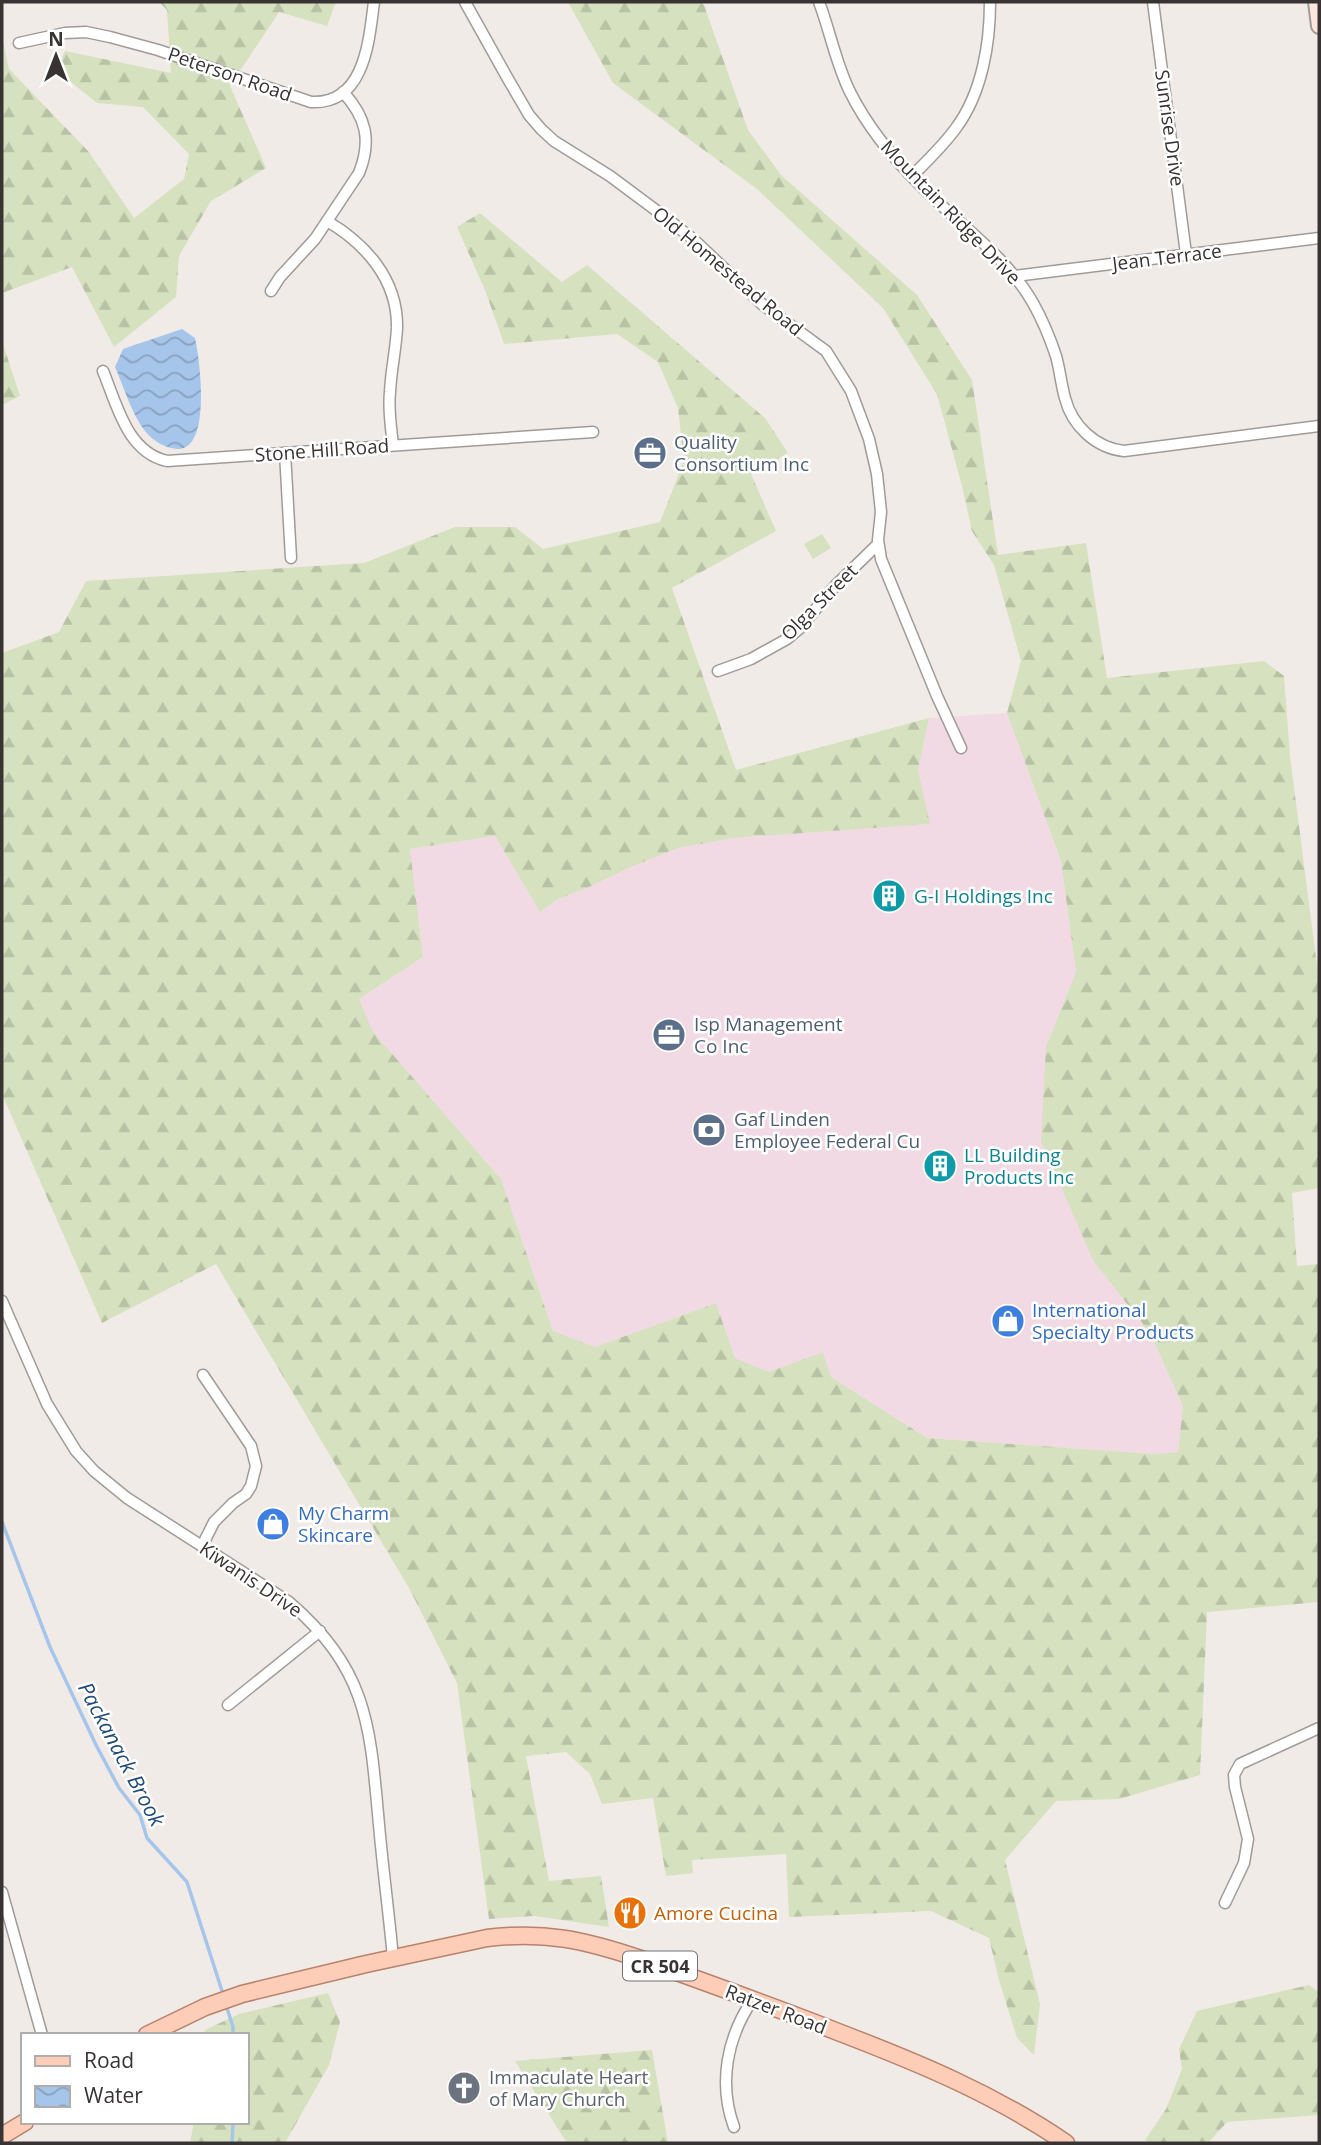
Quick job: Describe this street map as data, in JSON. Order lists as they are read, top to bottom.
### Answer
{
  "streets": {
    "main road": ["CR 504", "Ratzer Road"],
    "street": [
      "Peterson Road",
      "Sunrise Drive",
      "Mountain Ridge Drive",
      "Jean Terrace",
      "Old Homestead Road",
      "Stone Hill Road",
      "Olga Street",
      "Kiwanis Drive"
    ]
  },
  "crossings": [
    ["Sunrise Drive", "Jean Terrace"],
    ["Mountain Ridge Drive", "Jean Terrace"],
    ["Old Homestead Road", "Olga Street"],
    ["Kiwanis Drive", "Ratzer Road"]
  ],
  "water": ["Packanack Brook"],
  "places": {
    "office": ["Quality Consortium Inc", "Isp Management Co Inc"],
    "building": ["G-I Holdings Inc", "LL Building Products Inc"],
    "bank": ["Gaf Linden Employee Federal Cu"],
    "shop": ["International Specialty Products", "My Charm Skincare"],
    "restaurant": ["Amore Cucina"],
    "church": ["Immaculate Heart of Mary Church"]
  },
  "legend": ["Road", "Water"],
  "north": "top"
}
